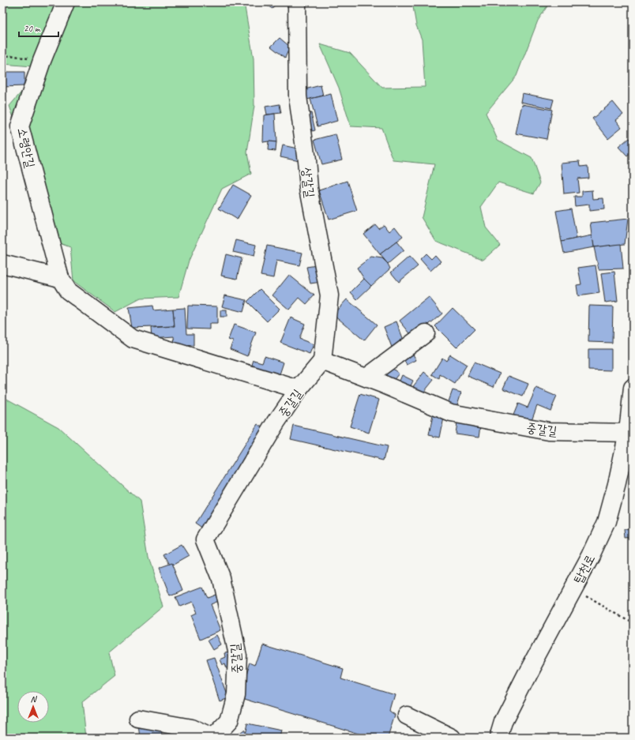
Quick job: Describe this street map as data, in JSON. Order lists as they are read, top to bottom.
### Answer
{
  "streets": {
    "street": [
      "소령안길",
      "상갈길",
      "중갈길",
      "탑천로"
    ]
  },
  "crossings": [
    ["소령안길", "중갈길"],
    ["상갈길", "중갈길"],
    ["중갈길", "탑천로"]
  ],
  "scale_bar": "20 m",
  "north": "top"
}
